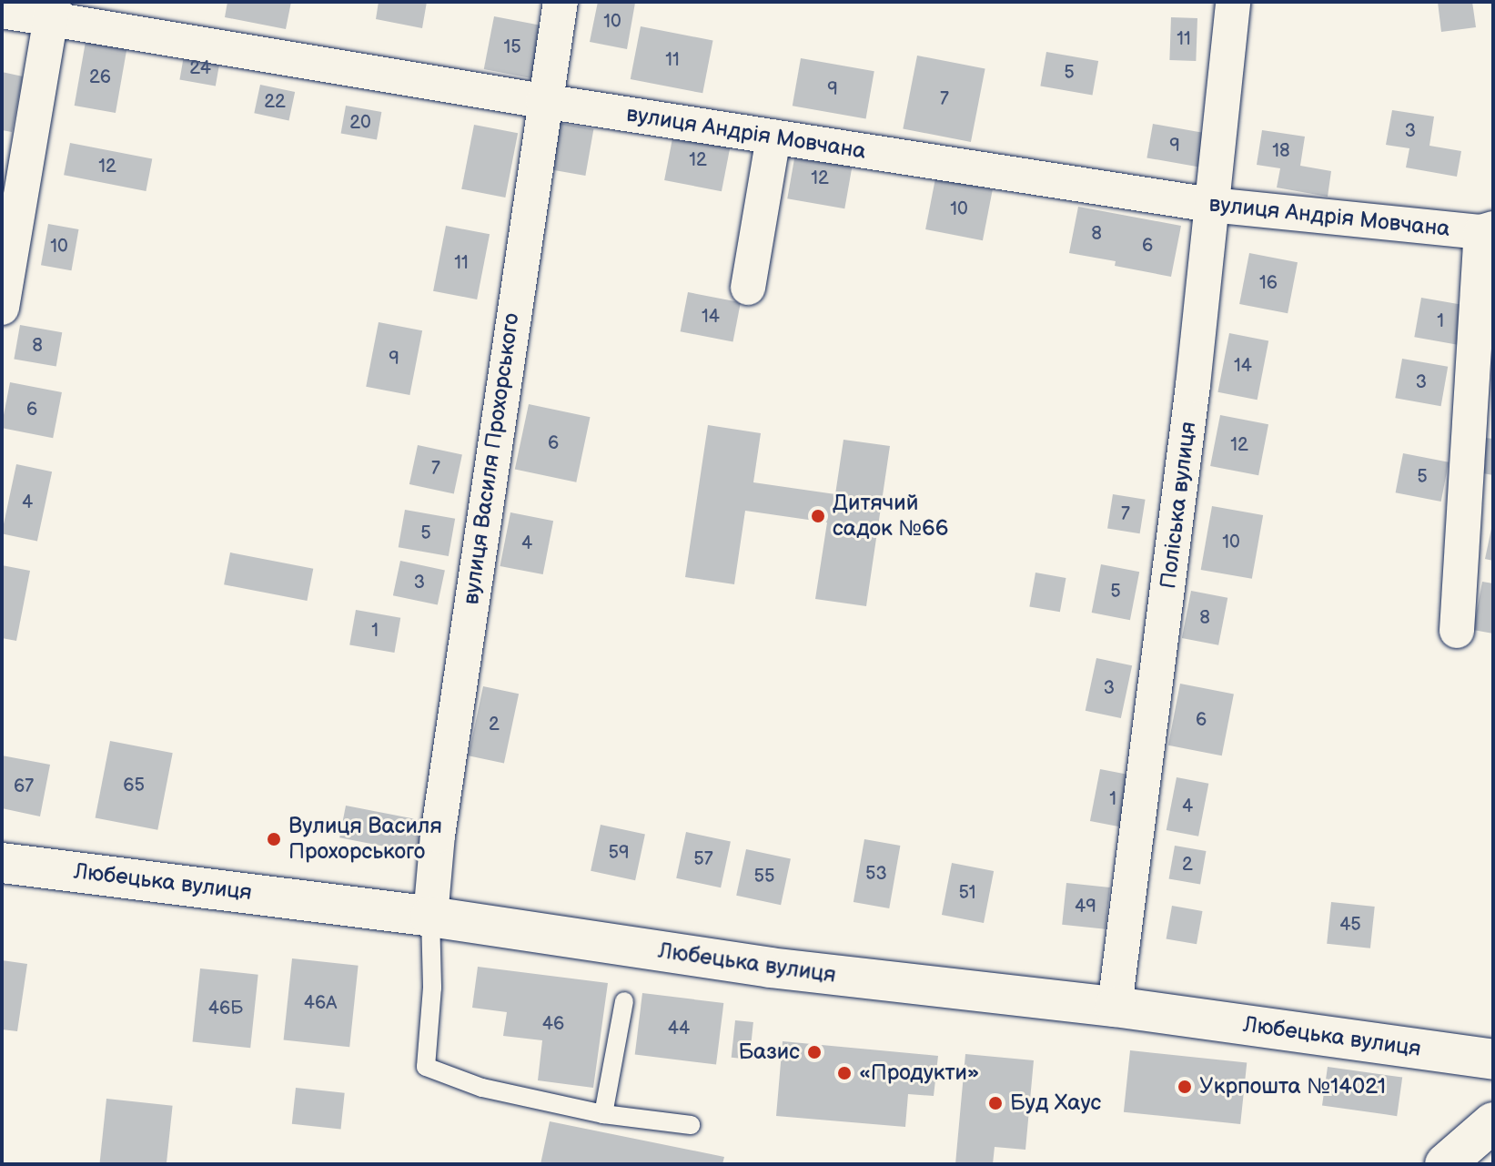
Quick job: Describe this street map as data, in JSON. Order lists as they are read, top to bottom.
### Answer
{
  "streets": {
    "main road": ["Любецька вулиця"],
    "street": ["вулиця Андрія Мовчана", "вулиця Василя Прохорського", "Поліська вулиця"]
  },
  "crossings": [
    ["вулиця Андрія Мовчана", "вулиця Василя Прохорського"],
    ["вулиця Андрія Мовчана", "Поліська вулиця"],
    ["вулиця Василя Прохорського", "Любецька вулиця"],
    ["Поліська вулиця", "Любецька вулиця"]
  ],
  "places": [
    "Дитячий садок №66",
    "Вулиця Василя Прохорського",
    "Базис",
    "«Продукти»",
    "Укрпошта №14021",
    "Буд Хаус"
  ],
  "house_numbers": [
    "10",
    "11",
    "15",
    "11",
    "24",
    "5",
    "26",
    "9",
    "7",
    "22",
    "20",
    "3",
    "9",
    "18",
    "12",
    "12",
    "12",
    "10",
    "8",
    "6",
    "10",
    "11",
    "16",
    "14",
    "1",
    "8",
    "9",
    "14",
    "3",
    "6",
    "6",
    "12",
    "7",
    "5",
    "4",
    "7",
    "5",
    "10",
    "4",
    "3",
    "5",
    "8",
    "1",
    "3",
    "6",
    "2",
    "65",
    "67",
    "1",
    "4",
    "59",
    "57",
    "2",
    "53",
    "55",
    "51",
    "49",
    "45",
    "46А",
    "46Б",
    "46",
    "44"
  ]
}
